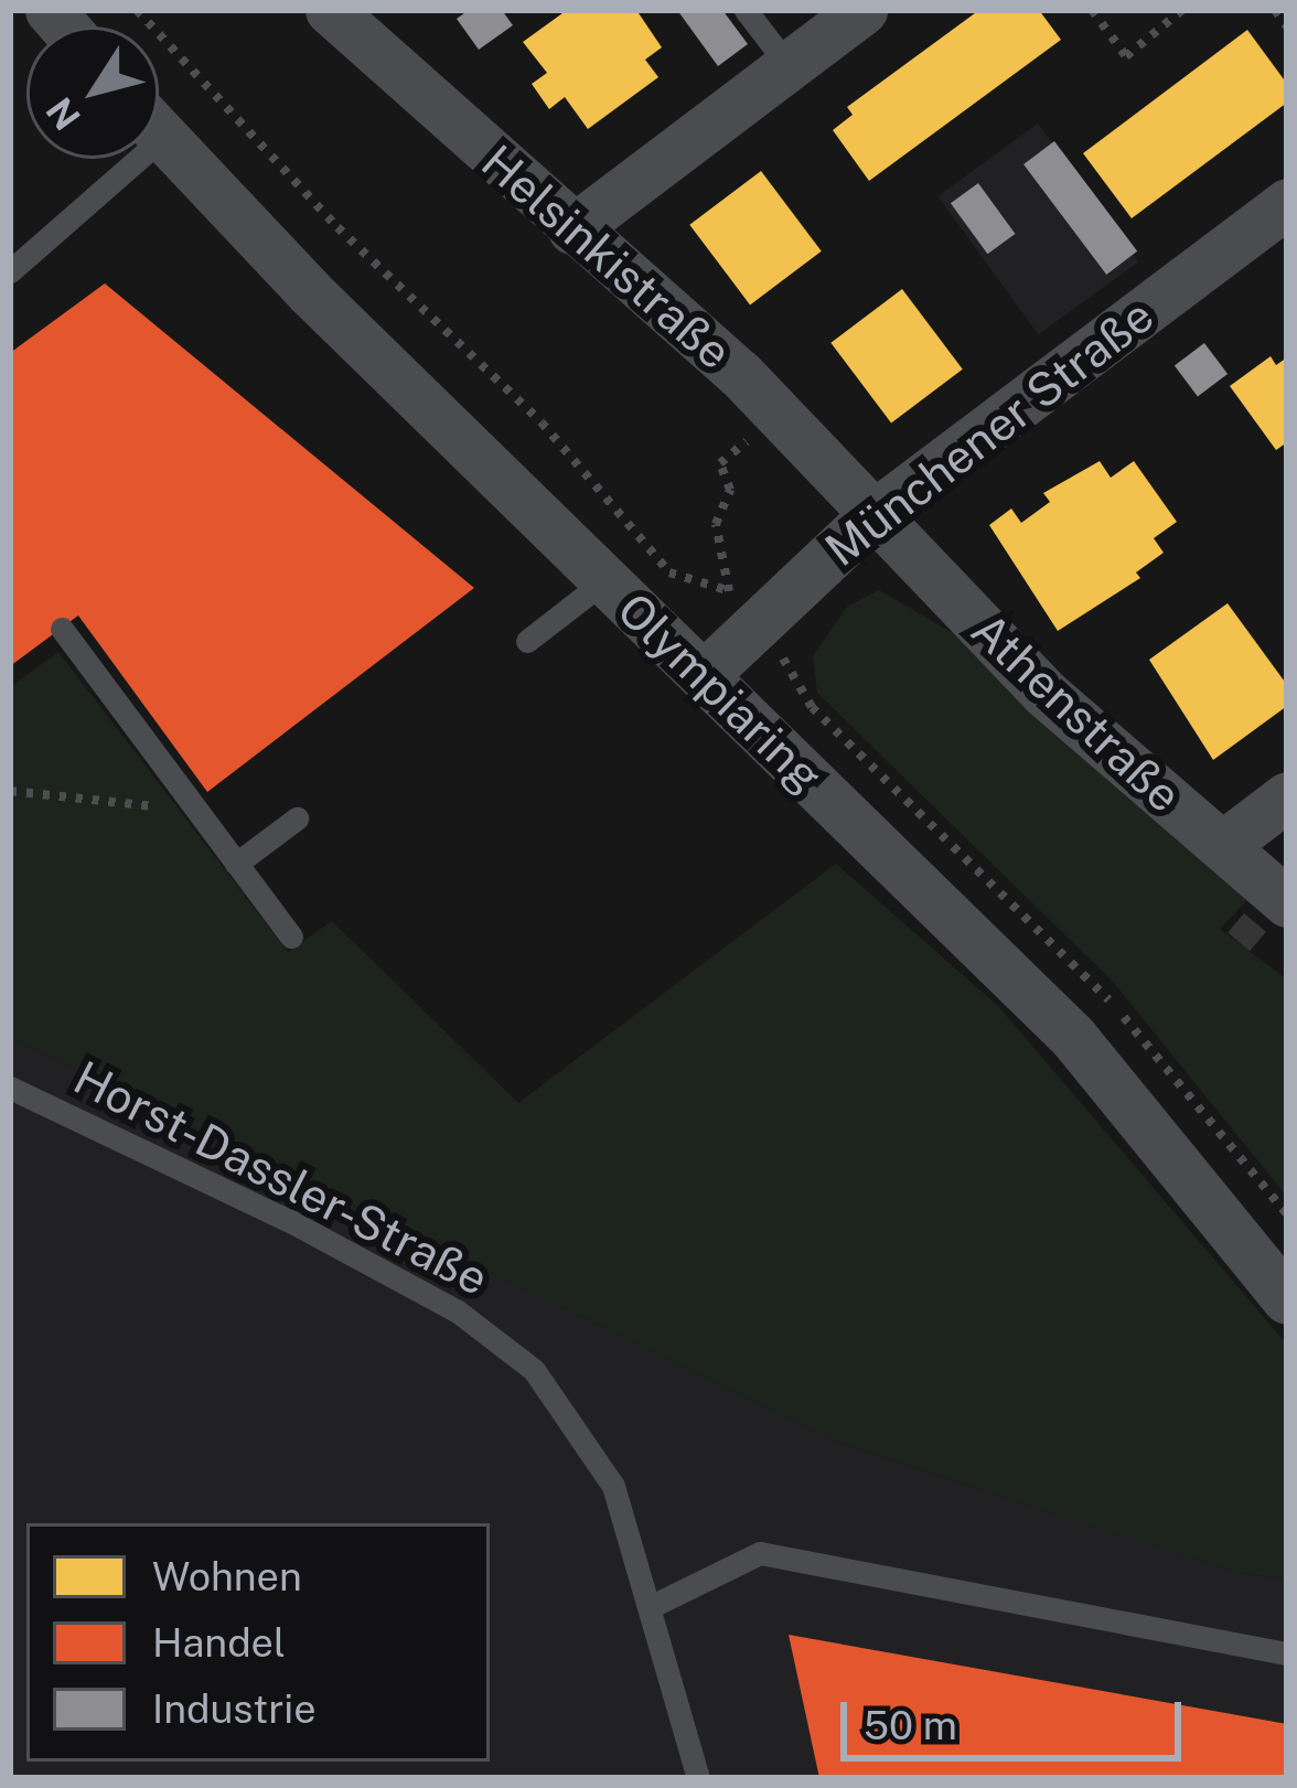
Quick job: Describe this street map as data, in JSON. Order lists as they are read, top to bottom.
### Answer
{
  "streets": {
    "street": [
      "Helsinkistraße",
      "Münchener Straße",
      "Olympiaring",
      "Athenstraße"
    ],
    "lane": ["Horst-Dassler-Straße"]
  },
  "crossings": [
    ["Helsinkistraße", "Münchener Straße"],
    ["Helsinkistraße", "Athenstraße"],
    ["Münchener Straße", "Olympiaring"],
    ["Münchener Straße", "Athenstraße"]
  ],
  "legend": ["Wohnen", "Handel", "Industrie"],
  "scale_bar": "50 m",
  "north": "bottom left"
}
